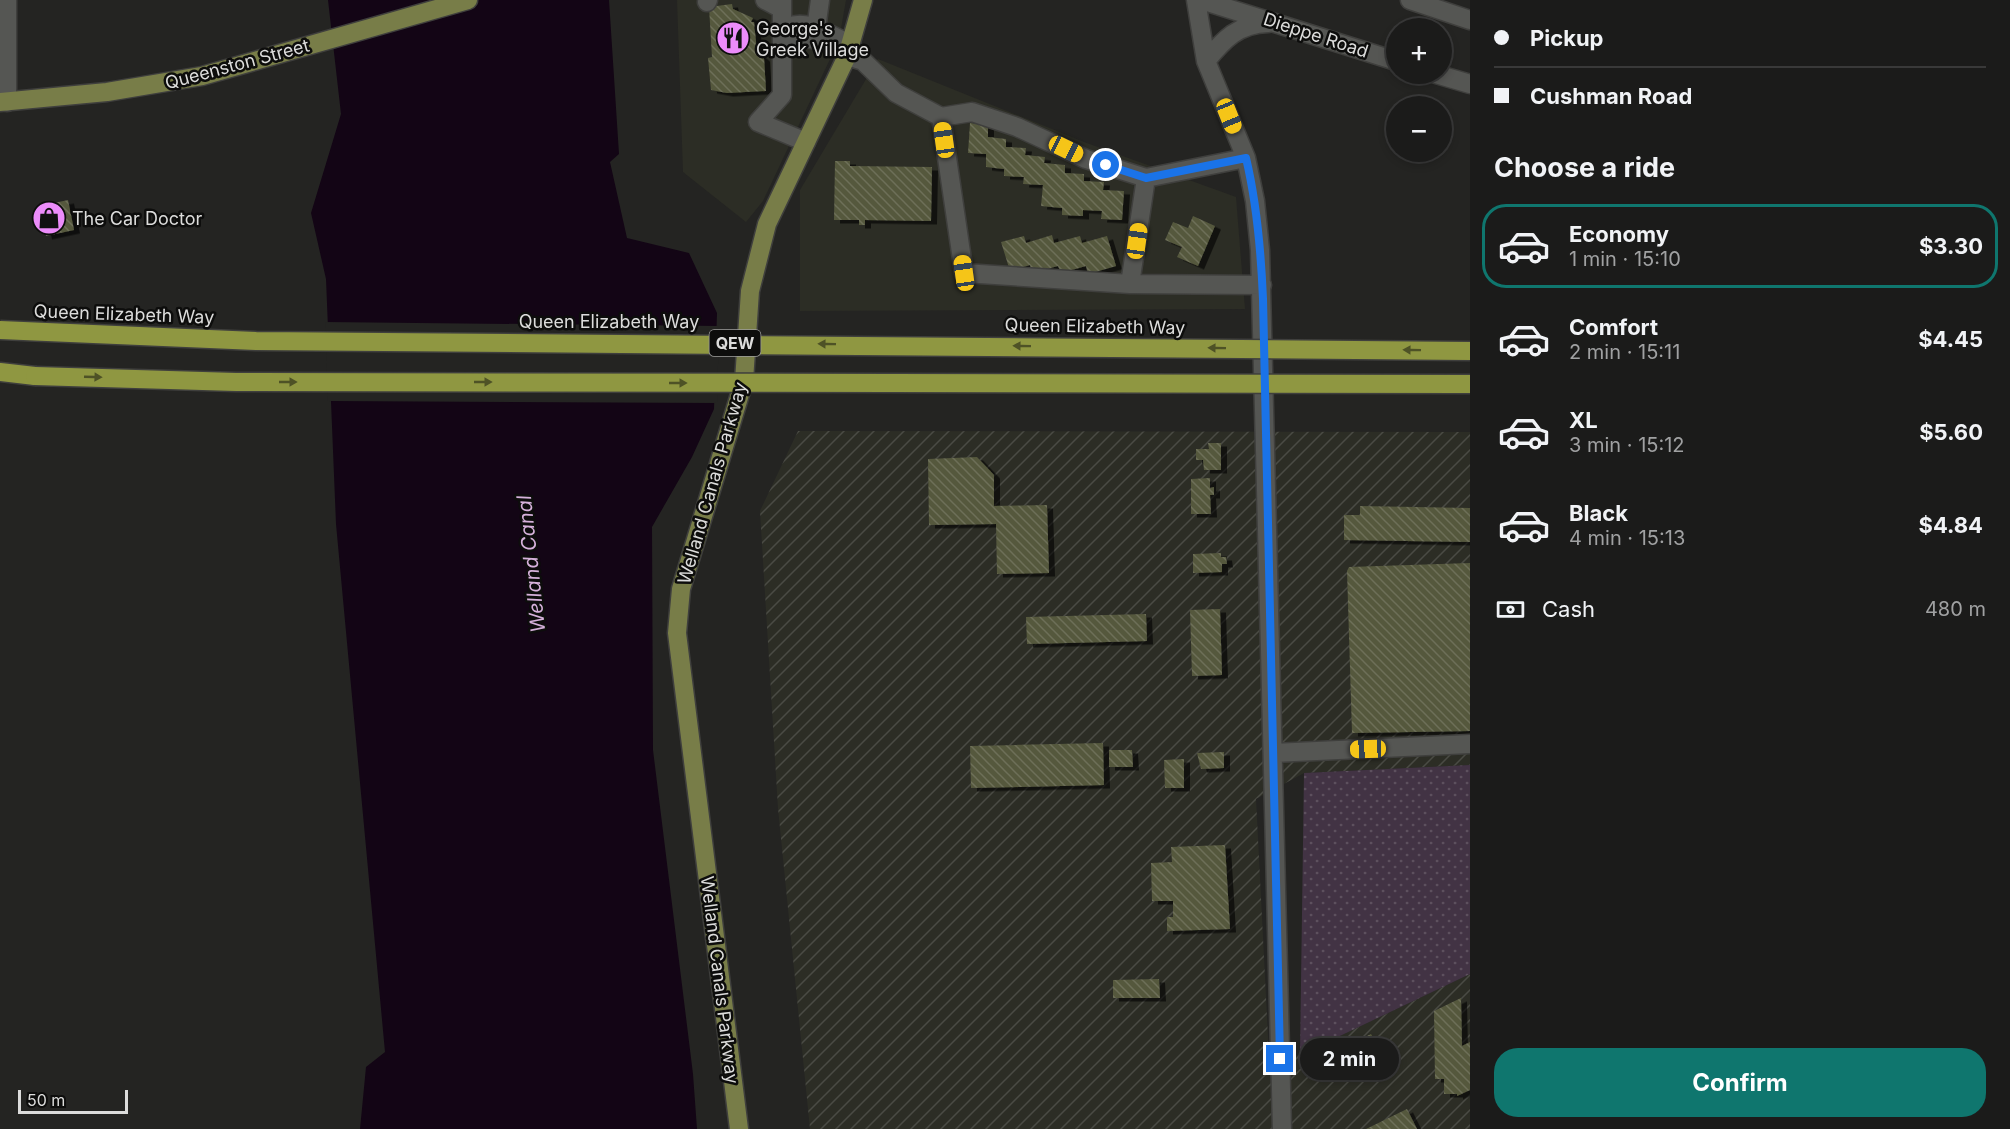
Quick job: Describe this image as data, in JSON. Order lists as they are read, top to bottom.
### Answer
{
  "streets": {
    "highway": ["Queen Elizabeth Way", "QEW"],
    "main road": ["Queenston Street", "Welland Canals Parkway"],
    "street": ["Dieppe Road"]
  },
  "water": ["Welland Canal"],
  "places": {
    "restaurant": ["George's Greek Village"],
    "shop": ["The Car Doctor"]
  },
  "scale_bar": "50 m",
  "page": {
    "banner": ["Pickup", "Cushman Road"],
    "map_buttons": ["+", "−"],
    "heading": "Choose a ride",
    "list": [
      {
        "name": "Economy",
        "note": "1 min · 15:10",
        "value": "$3.30"
      },
      {
        "name": "Comfort",
        "note": "2 min · 15:11",
        "value": "$4.45"
      },
      {
        "name": "XL",
        "note": "3 min · 15:12",
        "value": "$5.60"
      },
      {
        "name": "Black",
        "note": "4 min · 15:13",
        "value": "$4.84"
      }
    ],
    "pay": ["Cash", "480 m"],
    "buttons": "Confirm",
    "bubble": "2 min",
    "scale": "50 m"
  }
}
